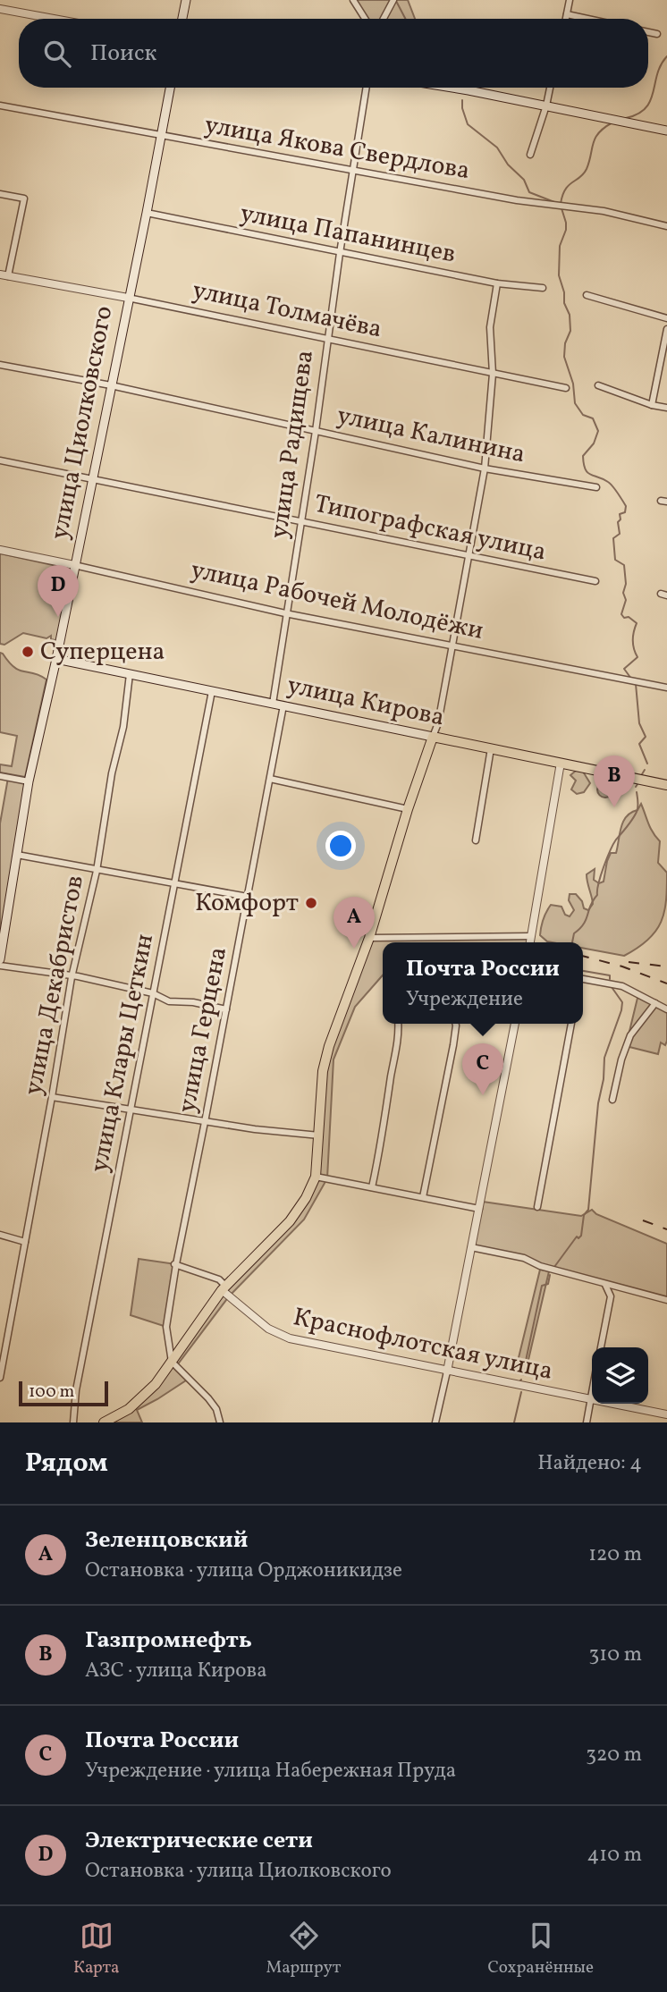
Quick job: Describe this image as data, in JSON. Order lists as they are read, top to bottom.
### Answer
{
  "streets": {
    "main road": ["улица Циолковского", "улица Кирова"],
    "street": [
      "улица Якова Свердлова",
      "улица Папанинцев",
      "улица Толмачёва",
      "улица Калинина",
      "улица Радищева",
      "Типографская улица",
      "улица Рабочей Молодёжи",
      "улица Декабристов",
      "улица Герцена",
      "улица Клары Цеткин",
      "Краснофлотская улица"
    ]
  },
  "crossings": [
    ["улица Якова Свердлова", "улица Циолковского"],
    ["улица Якова Свердлова", "улица Радищева"],
    ["улица Папанинцев", "улица Циолковского"],
    ["улица Папанинцев", "улица Радищева"],
    ["улица Толмачёва", "улица Циолковского"],
    ["улица Толмачёва", "улица Радищева"],
    ["улица Циолковского", "улица Калинина"],
    ["улица Циолковского", "Типографская улица"],
    ["улица Циолковского", "улица Рабочей Молодёжи"],
    ["улица Циолковского", "улица Кирова"],
    ["улица Калинина", "улица Радищева"],
    ["улица Радищева", "Типографская улица"],
    ["улица Радищева", "улица Рабочей Молодёжи"],
    ["улица Радищева", "улица Кирова"],
    ["улица Кирова", "улица Декабристов"],
    ["улица Кирова", "улица Герцена"],
    ["улица Кирова", "улица Клары Цеткин"],
    ["улица Герцена", "Краснофлотская улица"]
  ],
  "places": ["Суперцена", "Комфорт"],
  "scale_bar": "100 m",
  "page": {
    "search": "Поиск",
    "pins": [
      "D",
      "B",
      "A",
      "C"
    ],
    "popup": ["Почта России", "Учреждение"],
    "scale": "100 m",
    "heading": ["Рядом", "Найдено: 4"],
    "list": [
      {
        "mark": "A",
        "name": "Зеленцовский",
        "note": "Остановка · улица Орджоникидзе",
        "value": "120 m"
      },
      {
        "mark": "B",
        "name": "Газпромнефть",
        "note": "АЗС · улица Кирова",
        "value": "310 m"
      },
      {
        "mark": "C",
        "name": "Почта России",
        "note": "Учреждение · улица Набережная Пруда",
        "value": "320 m"
      },
      {
        "mark": "D",
        "name": "Электрические сети",
        "note": "Остановка · улица Циолковского",
        "value": "410 m"
      }
    ],
    "nav": ["Карта", "Маршрут", "Сохранённые"]
  }
}
